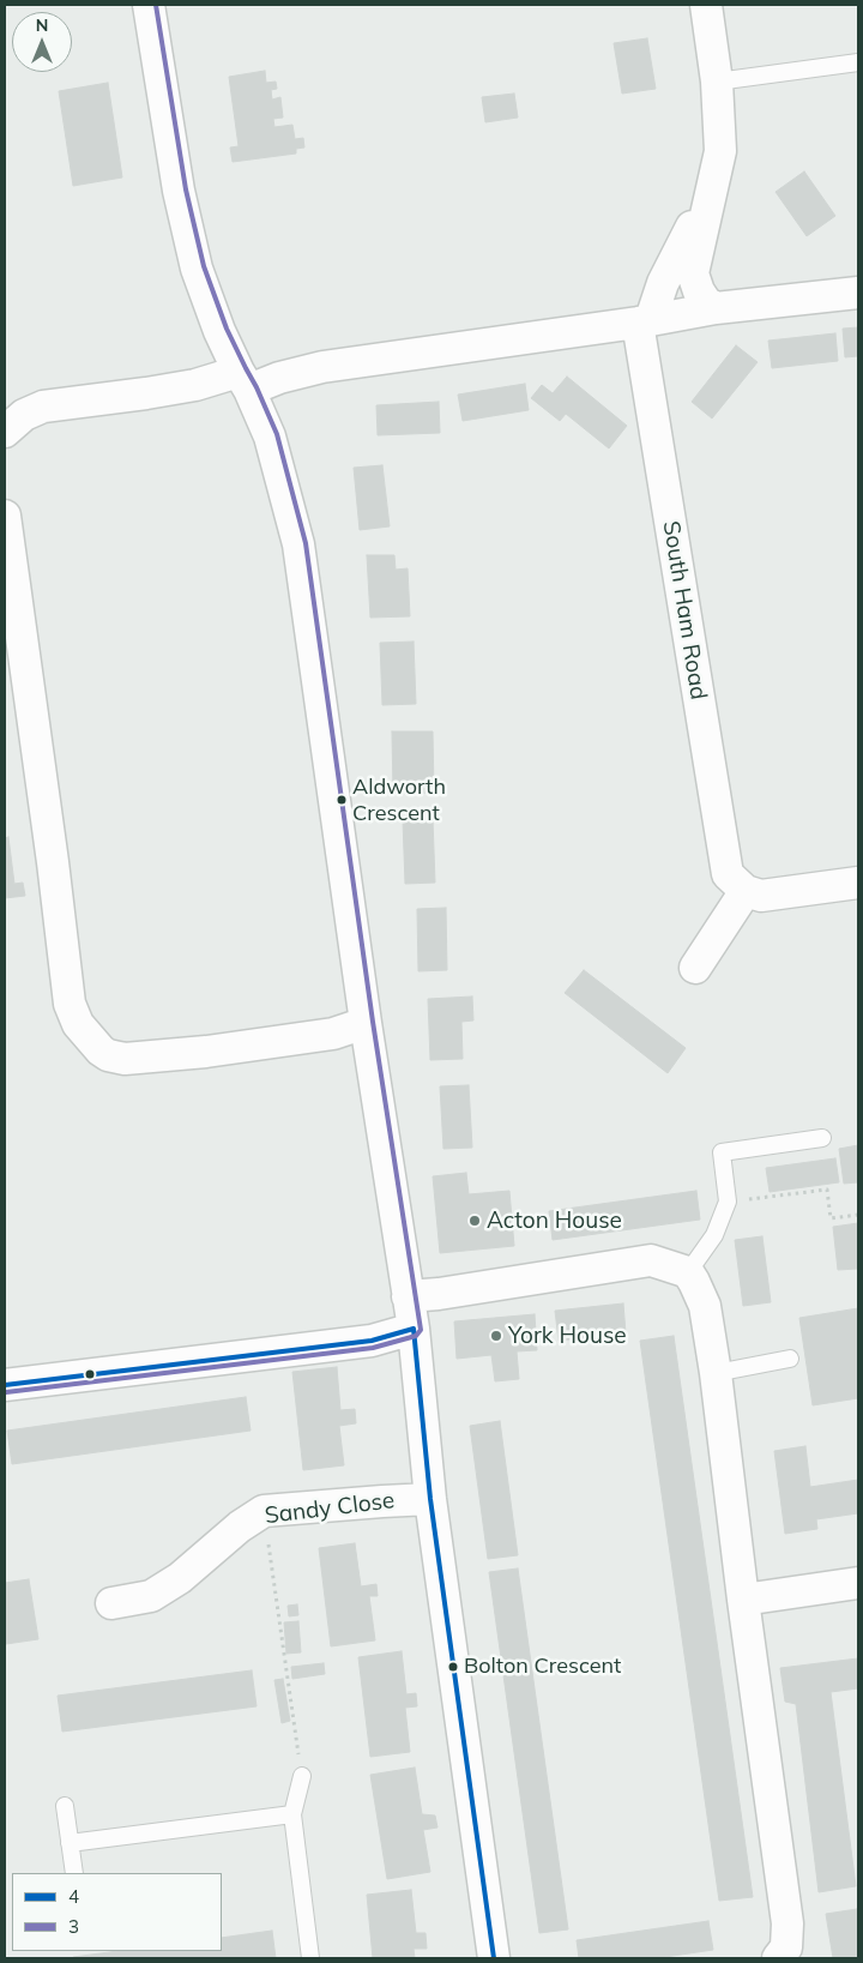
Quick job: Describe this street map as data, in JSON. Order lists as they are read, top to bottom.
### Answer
{
  "streets": {
    "street": ["South Ham Road", "Sandy Close"]
  },
  "places": [
    "Aldworth Crescent",
    "Acton House",
    "York House",
    "Bolton Crescent"
  ],
  "lines": ["transit line 3", "transit line 4"],
  "legend": ["4", "3"],
  "north": "top"
}
